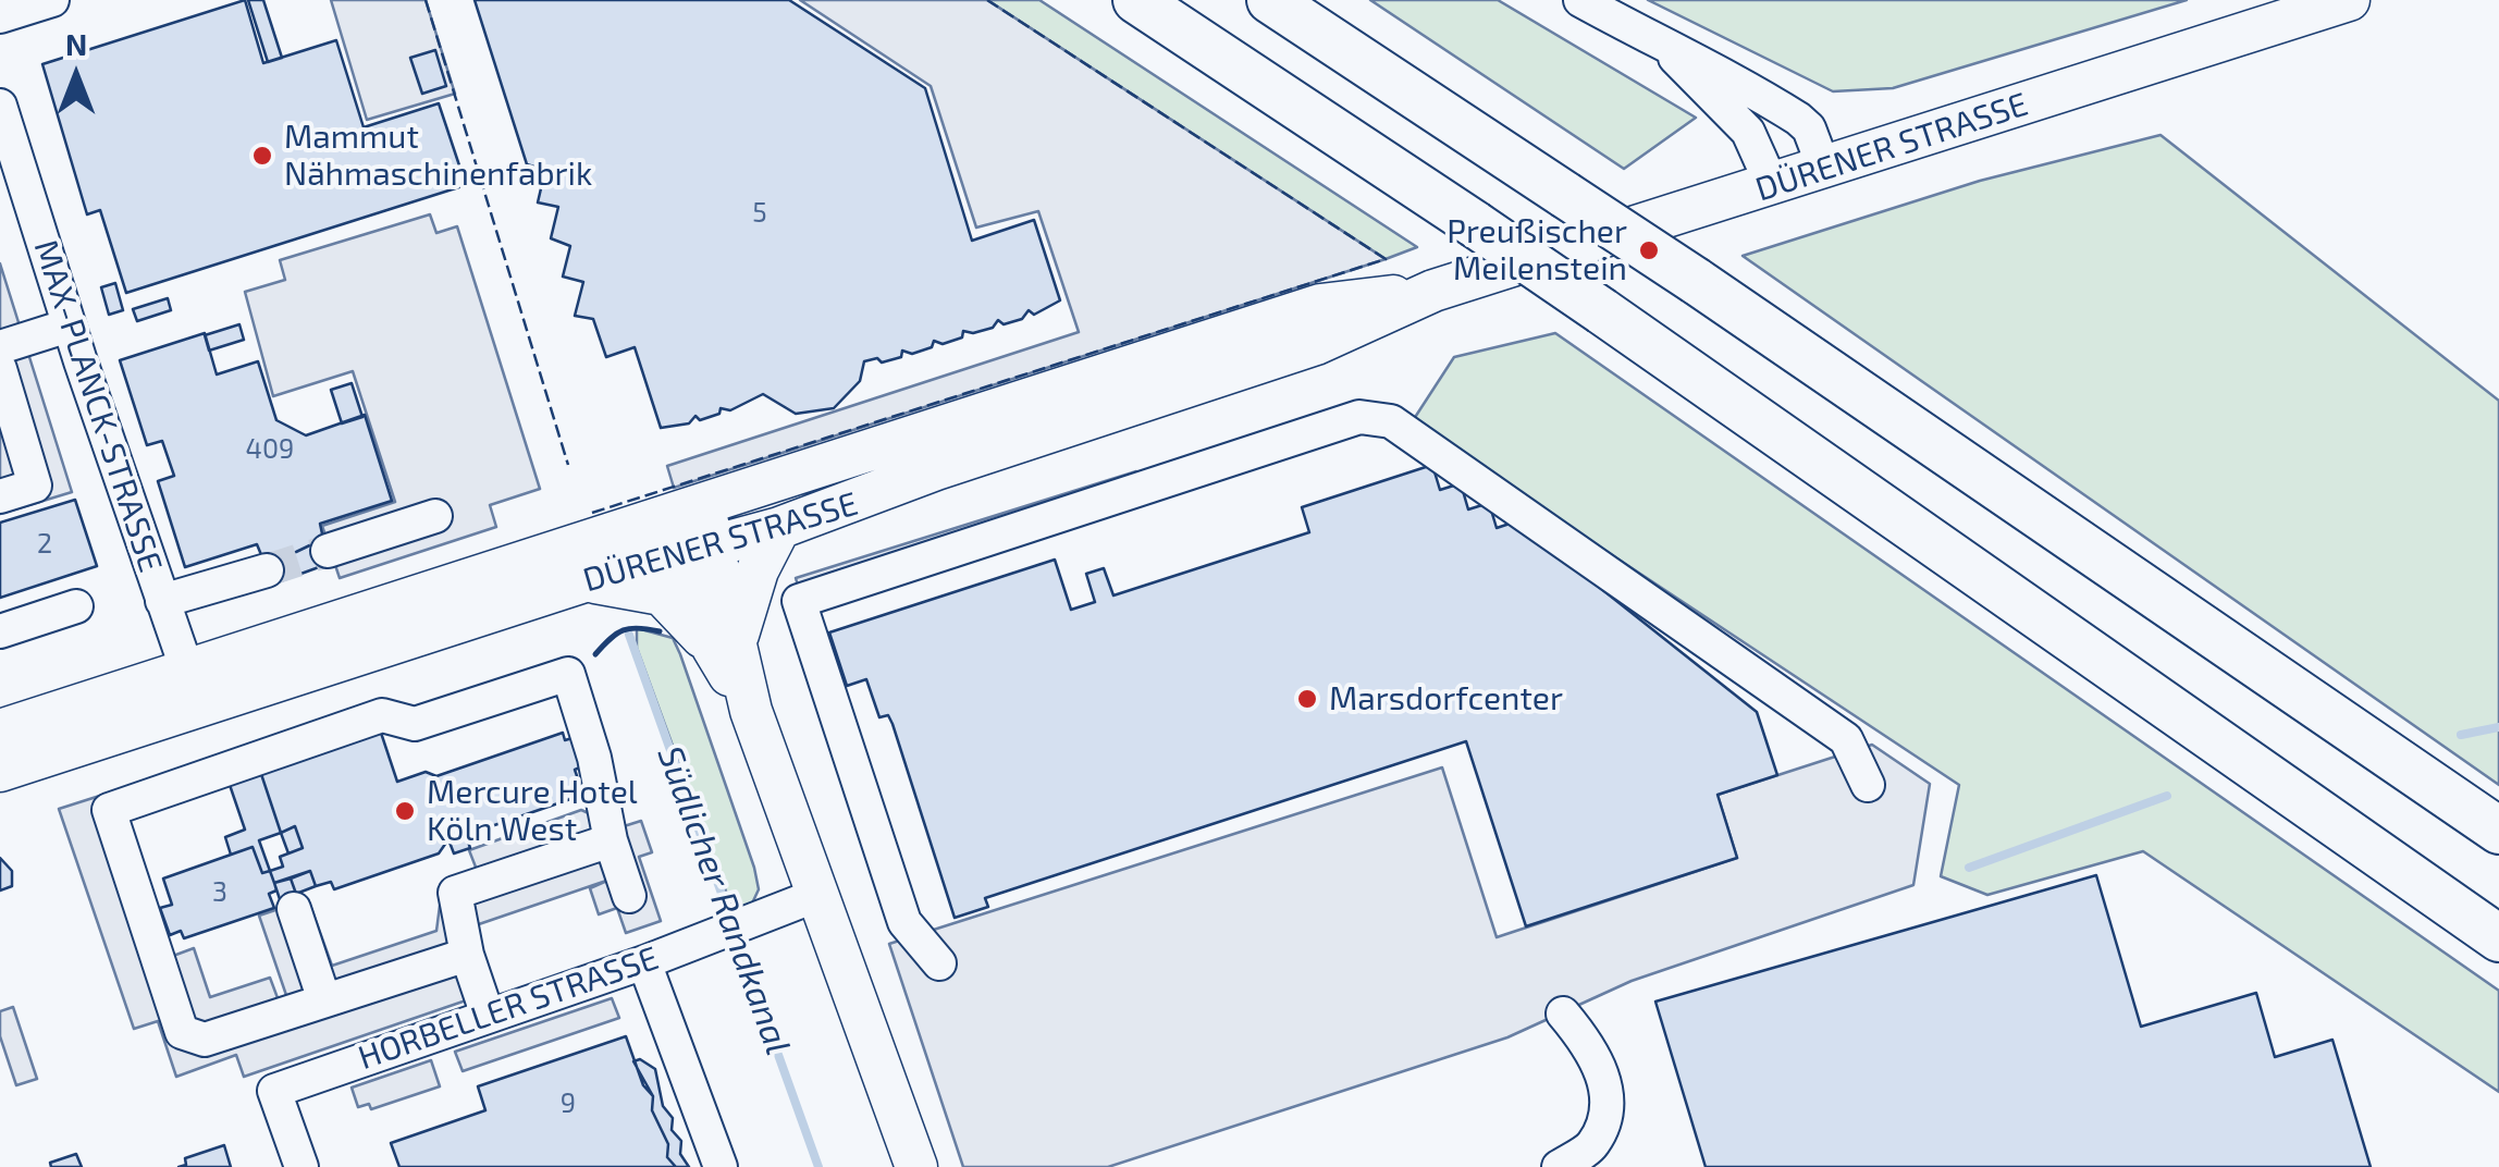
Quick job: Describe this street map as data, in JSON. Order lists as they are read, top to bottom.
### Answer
{
  "streets": {
    "main road": ["DÜRENER STRASSE"],
    "street": ["MAX-PLANCK-STRASSE", "HORBELLER STRASSE"]
  },
  "crossings": [
    ["DÜRENER STRASSE", "MAX-PLANCK-STRASSE"]
  ],
  "water": ["Südlicher Randkanal"],
  "places": [
    "Mammut Nähmaschinenfabrik",
    "Preußischer Meilenstein",
    "Marsdorfcenter",
    "Mercure Hotel Köln West"
  ],
  "house_numbers": [
    "5",
    "409",
    "2",
    "3",
    "9"
  ],
  "north": "top"
}
